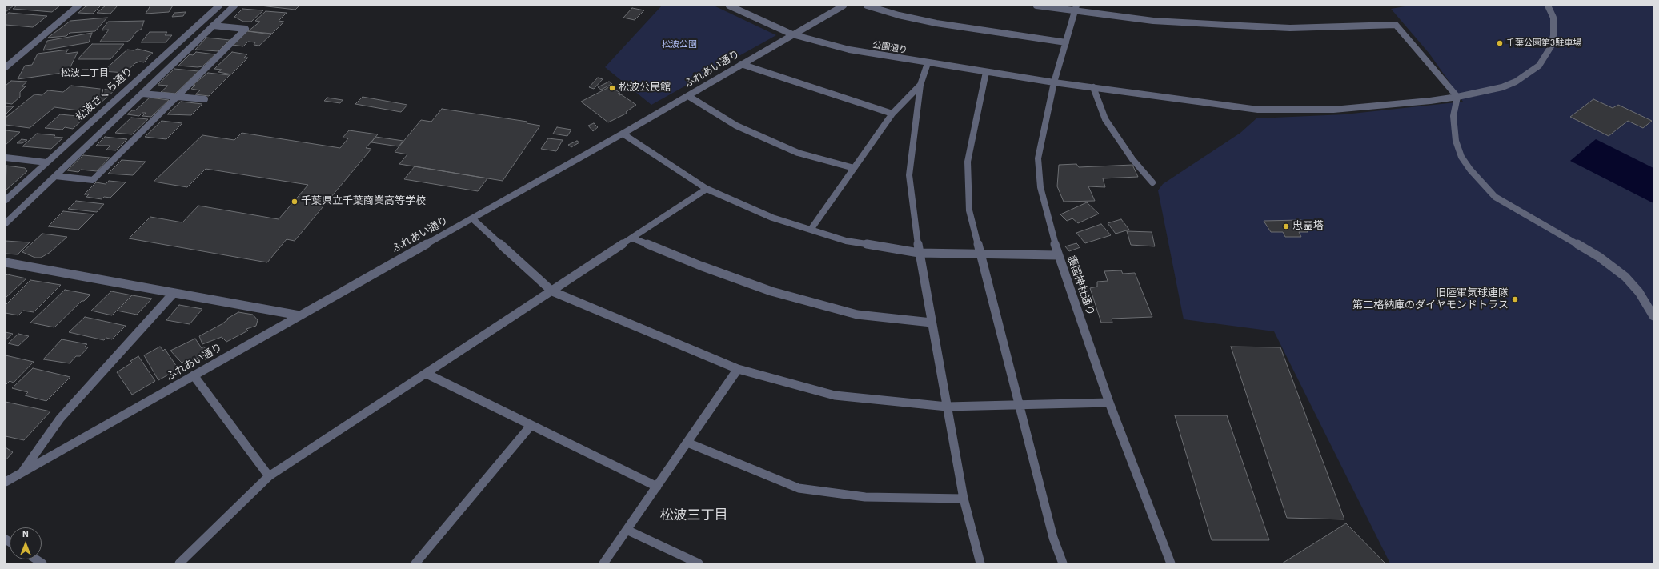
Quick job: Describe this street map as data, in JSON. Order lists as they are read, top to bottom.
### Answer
{
  "streets": {
    "street": [
      "公園通り",
      "ふれあい通り",
      "松波さくら通り",
      "護国神社通り"
    ]
  },
  "crossings": [
    ["公園通り", "ふれあい通り"],
    ["公園通り", "護国神社通り"]
  ],
  "districts": ["松波二丁目", "松波三丁目"],
  "parks": ["松波公園"],
  "places": [
    "千葉公園第3駐車場",
    "松波公民館",
    "千葉県立千葉商業高等学校",
    "忠霊塔",
    "旧陸軍気球連隊 第二格納庫のダイヤモンドトラス"
  ],
  "north": "top"
}
